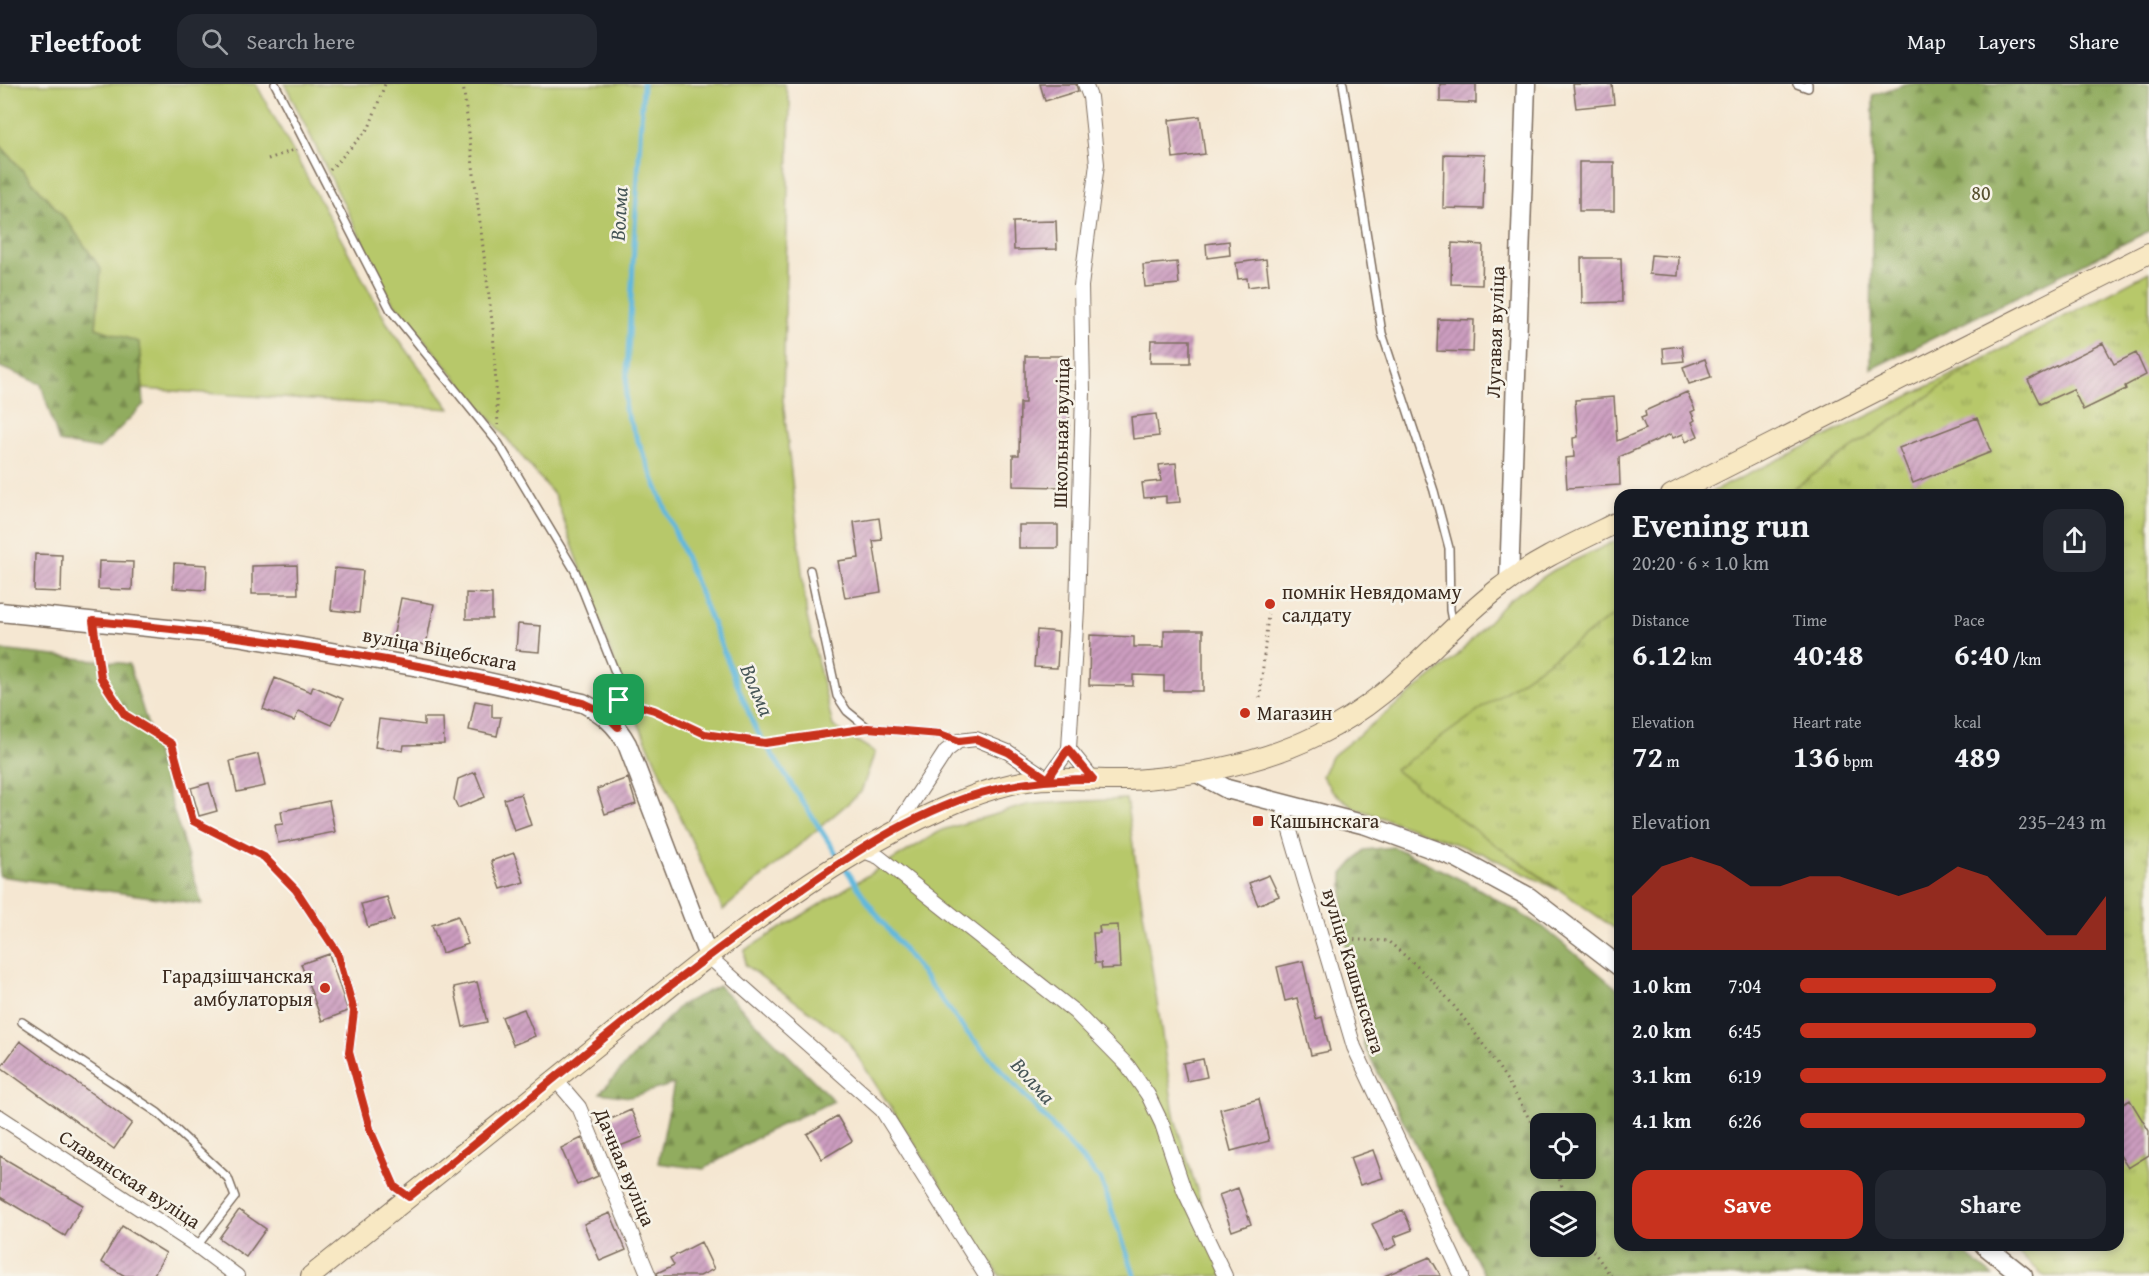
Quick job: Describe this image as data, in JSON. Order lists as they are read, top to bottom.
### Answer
{
  "streets": {
    "street": [
      "Лугавая вуліца",
      "Школьная вуліца",
      "вуліца Віцебскага",
      "вуліца Кашынскага",
      "Дачная вуліца",
      "Славянская вуліца"
    ]
  },
  "water": ["Волма"],
  "parks": ["80"],
  "places": {
    "other": ["помнік Невядомаму салдату", "Магазин", "Гарадзішчанская амбулаторыя"],
    "transit": ["Кашынскага"]
  },
  "page": {
    "header": "Fleetfoot",
    "search": "Search here",
    "nav": ["Map", "Layers", "Share"],
    "heading": ["Evening run", "20:20 · 6 × 1.0 km"],
    "stats": [
      ["Distance", "6.12 km"],
      ["Time", "40:48"],
      ["Pace", "6:40 /km"],
      ["Elevation", "72 m"],
      ["Heart rate", "136 bpm"],
      ["kcal", "489"]
    ],
    "chart": ["Elevation", "235–243 m"],
    "list": [
      {
        "name": "1.0 km",
        "note": "7:04"
      },
      {
        "name": "2.0 km",
        "note": "6:45"
      },
      {
        "name": "3.1 km",
        "note": "6:19"
      },
      {
        "name": "4.1 km",
        "note": "6:26"
      }
    ],
    "buttons": ["Save", "Share"]
  }
}
